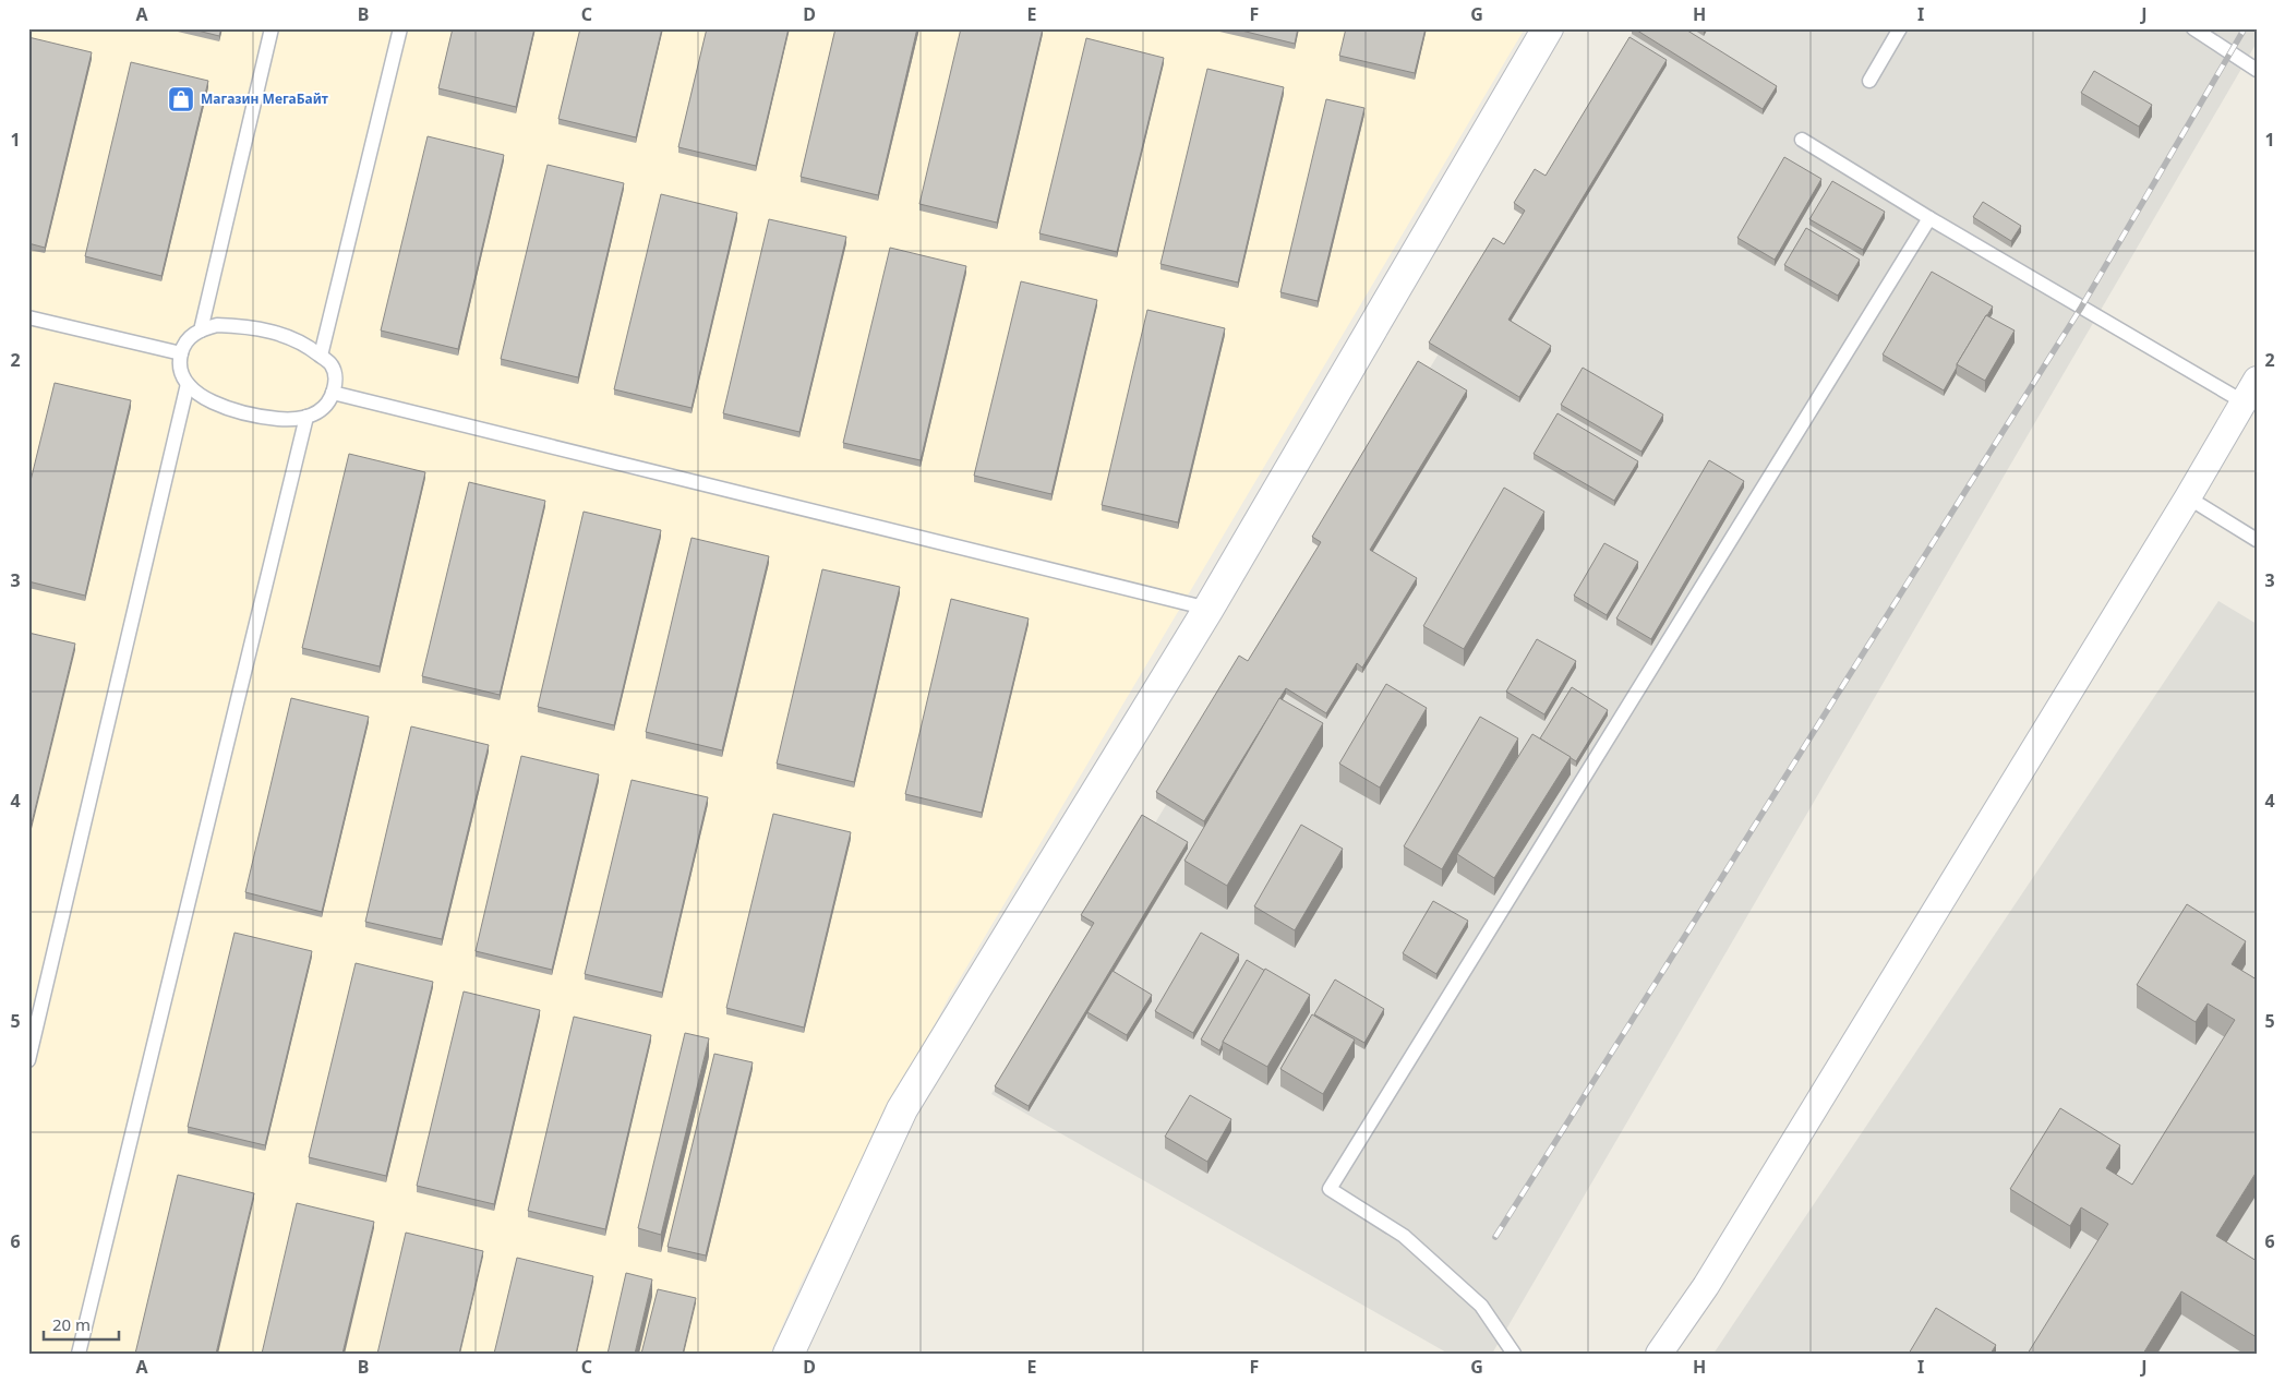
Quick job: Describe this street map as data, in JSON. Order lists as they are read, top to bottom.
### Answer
{
  "places": {
    "shop": ["Магазин МегаБайт"]
  },
  "scale_bar": "20 m",
  "grid": {
    "columns": [
      "A",
      "B",
      "C",
      "D",
      "E",
      "F",
      "G",
      "H",
      "I",
      "J"
    ],
    "rows": [
      "1",
      "2",
      "3",
      "4",
      "5",
      "6"
    ]
  }
}
